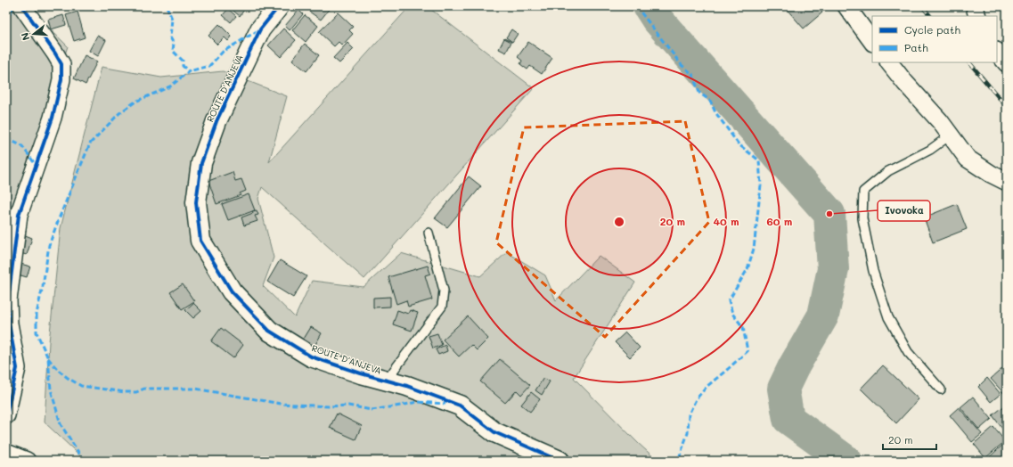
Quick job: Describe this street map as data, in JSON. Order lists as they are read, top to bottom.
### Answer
{
  "streets": {
    "street": ["ROUTE D'ANJEVA"]
  },
  "places": ["Ivovoka"],
  "legend": ["Cycle path", "Path"],
  "scale_bar": "20 m",
  "north": "left",
  "rings": ["20 m", "40 m", "60 m"]
}
